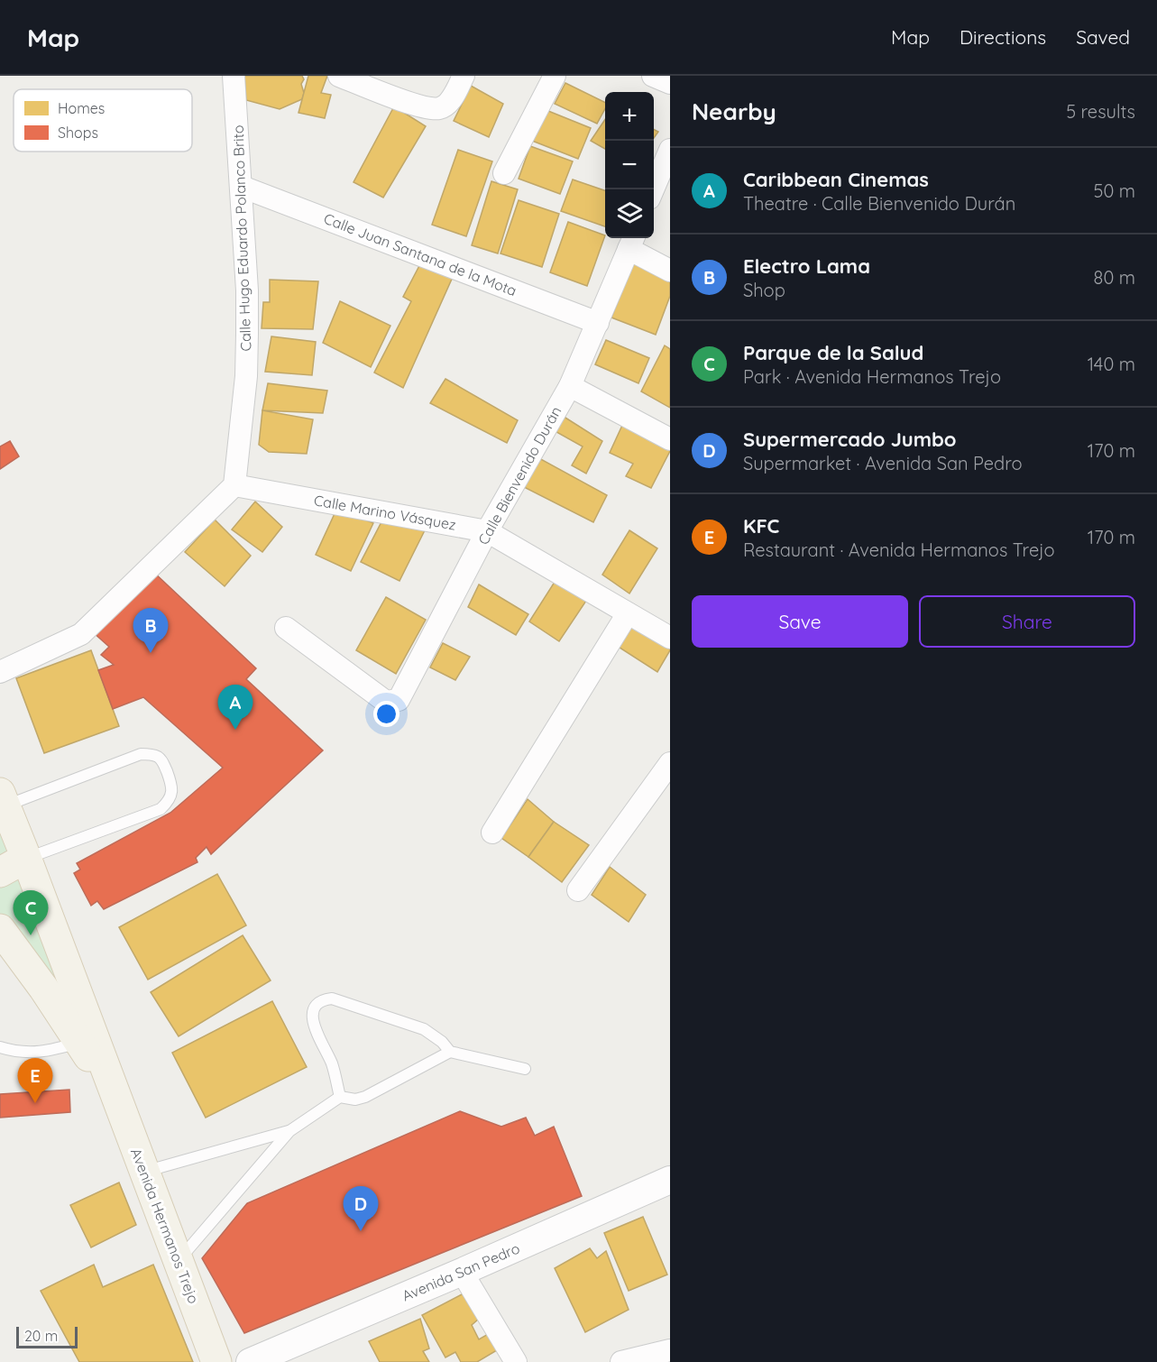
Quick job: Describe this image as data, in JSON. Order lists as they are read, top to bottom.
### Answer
{
  "streets": {
    "main road": ["Avenida Hermanos Trejo"],
    "street": [
      "Calle Hugo Eduardo Polanco Brito",
      "Calle Juan Santana de la Mota",
      "Calle Bienvenido Durán",
      "Calle Marino Vásquez",
      "Avenida San Pedro"
    ]
  },
  "crossings": [
    ["Calle Hugo Eduardo Polanco Brito", "Calle Juan Santana de la Mota"],
    ["Calle Hugo Eduardo Polanco Brito", "Calle Marino Vásquez"],
    ["Calle Juan Santana de la Mota", "Calle Bienvenido Durán"],
    ["Calle Bienvenido Durán", "Calle Marino Vásquez"]
  ],
  "legend": ["Homes", "Shops"],
  "scale_bar": "20 m",
  "page": {
    "header": "Map",
    "nav": ["Map", "Directions", "Saved"],
    "heading": ["Nearby", "5 results"],
    "map_buttons": ["+", "−"],
    "list": [
      {
        "mark": "A",
        "name": "Caribbean Cinemas",
        "note": "Theatre · Calle Bienvenido Durán",
        "value": "50 m"
      },
      {
        "mark": "B",
        "name": "Electro Lama",
        "note": "Shop",
        "value": "80 m"
      },
      {
        "mark": "C",
        "name": "Parque de la Salud",
        "note": "Park · Avenida Hermanos Trejo",
        "value": "140 m"
      },
      {
        "mark": "D",
        "name": "Supermercado Jumbo",
        "note": "Supermarket · Avenida San Pedro",
        "value": "170 m"
      },
      {
        "mark": "E",
        "name": "KFC",
        "note": "Restaurant · Avenida Hermanos Trejo",
        "value": "170 m"
      }
    ],
    "buttons": ["Save", "Share"],
    "pins": [
      "B",
      "A",
      "C",
      "E",
      "D"
    ],
    "scale": "20 m"
  }
}
